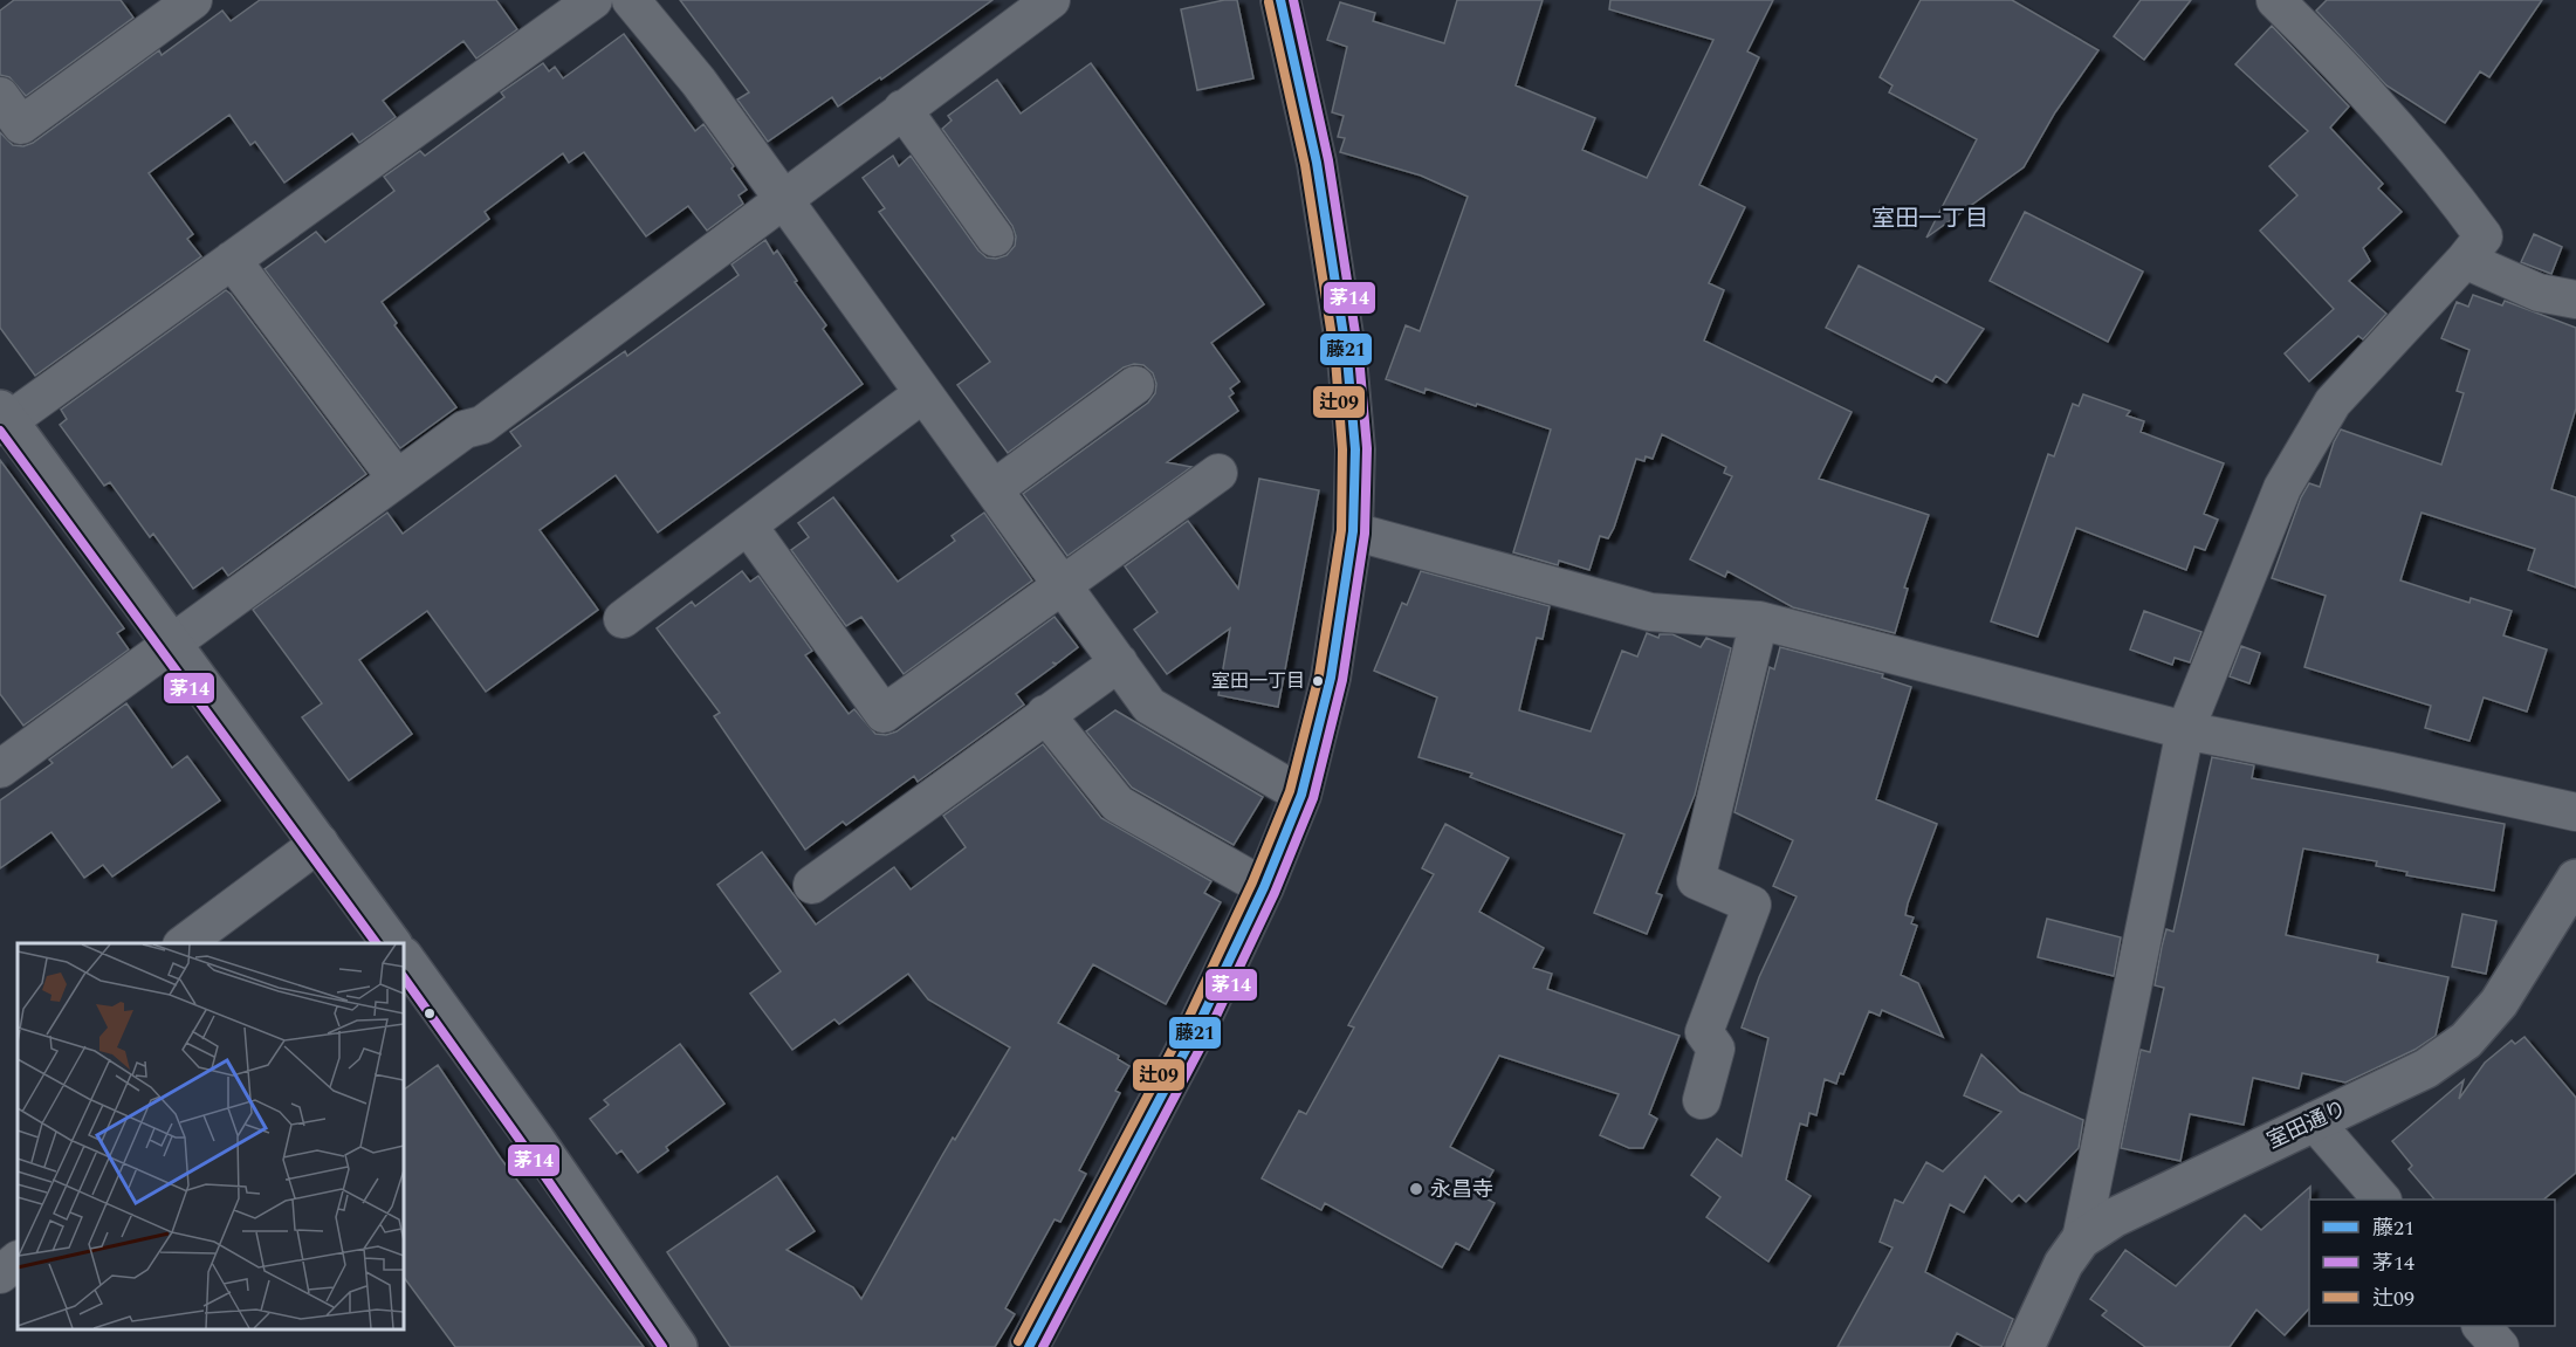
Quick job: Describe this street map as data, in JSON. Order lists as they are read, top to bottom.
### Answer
{
  "streets": {
    "street": ["室田通り"]
  },
  "districts": ["室田一丁目"],
  "places": ["室田一丁目", "永昌寺"],
  "lines": ["transit line 藤21", "transit line 茅14", "transit line 辻09"],
  "legend": ["藤21", "茅14", "辻09"]
}
